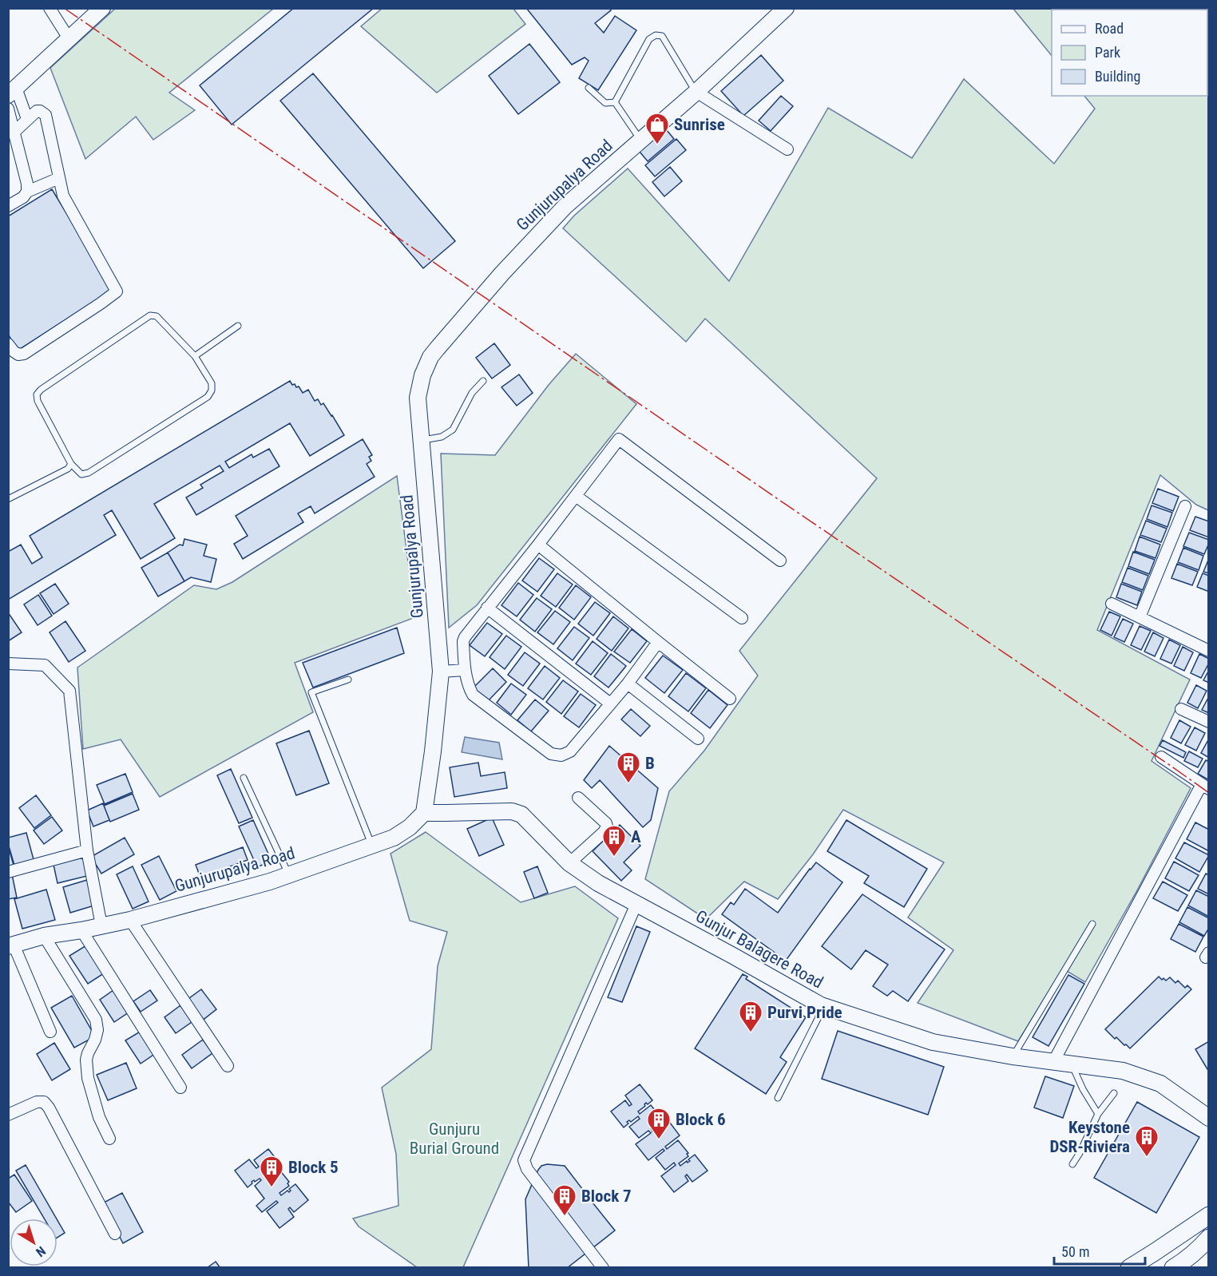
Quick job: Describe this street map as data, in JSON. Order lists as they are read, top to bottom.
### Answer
{
  "streets": {
    "street": ["Gunjurupalya Road", "Gunjur Balagere Road"]
  },
  "crossings": [
    ["Gunjurupalya Road", "Gunjur Balagere Road"]
  ],
  "parks": ["Gunjuru Burial Ground"],
  "places": {
    "shop": ["Sunrise"],
    "building": [
      "B",
      "A",
      "Purvi Pride",
      "Block 6",
      "Keystone DSR-Riviera",
      "Block 5",
      "Block 7"
    ]
  },
  "legend": ["Road", "Park", "Building"],
  "scale_bar": "50 m",
  "north": "bottom right"
}
